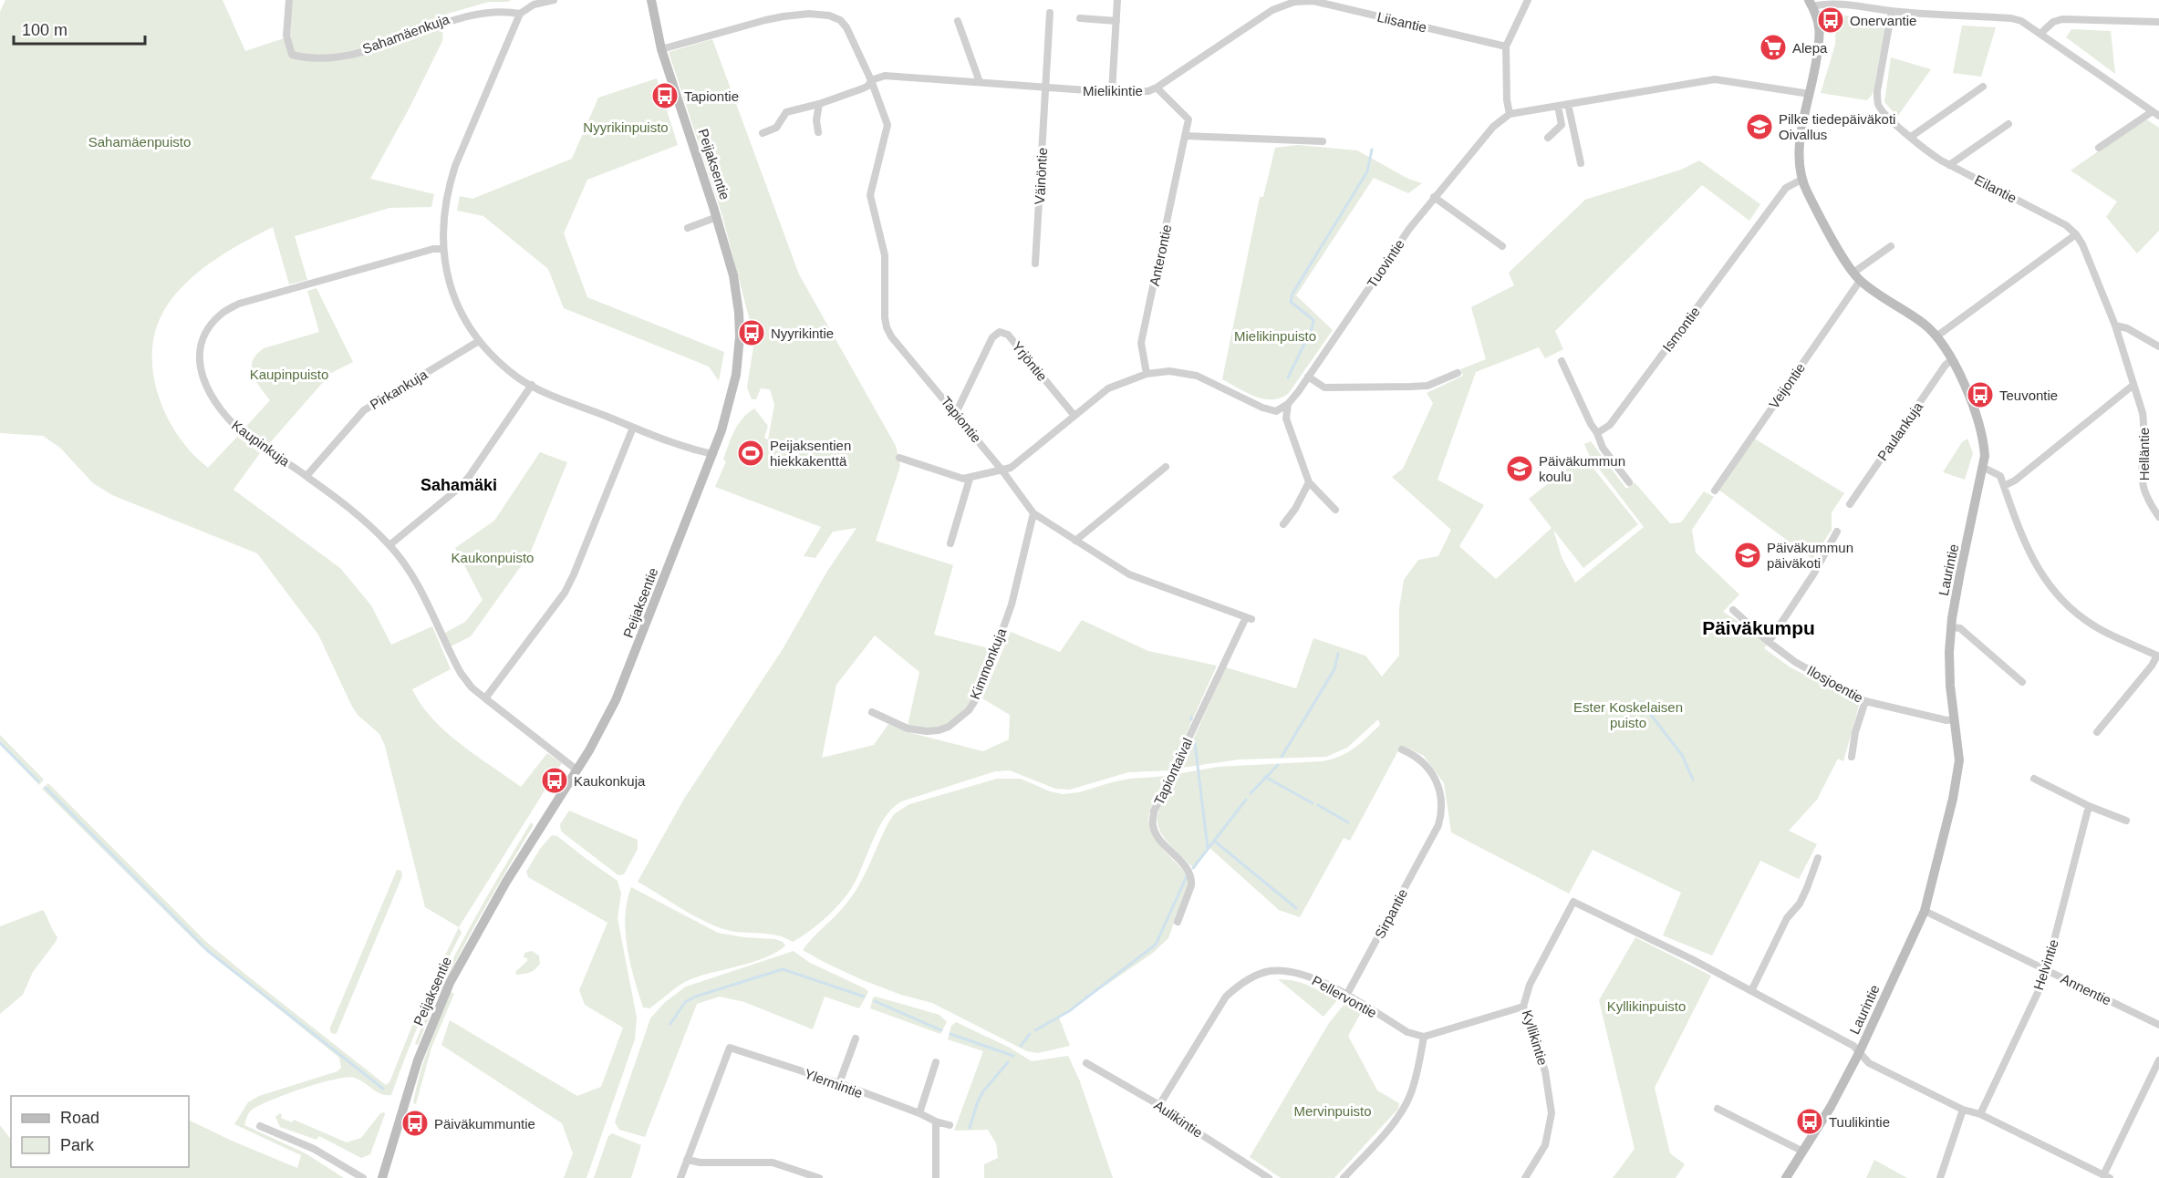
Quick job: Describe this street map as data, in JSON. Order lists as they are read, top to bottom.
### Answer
{
  "streets": {
    "street": [
      "Liisantie",
      "Sahamäenkuja",
      "Mielikintie",
      "Peijaksentie",
      "Väinöntie",
      "Eilantie",
      "Anterontie",
      "Tuovintie",
      "Ismontie",
      "Yrjöntie",
      "Veijontie",
      "Pirkankuja",
      "Tapiontie",
      "Paulankuja",
      "Kaupinkuja",
      "Helläntie",
      "Laurintie",
      "Kimmonkuja",
      "Ilosjoentie",
      "Tapiontaival",
      "Sirpantie",
      "Helvintie",
      "Annentie",
      "Pellervontie",
      "Kyllikintie",
      "Ylermintie",
      "Aulikintie"
    ]
  },
  "crossings": [
    ["Liisantie", "Mielikintie"],
    ["Mielikintie", "Väinöntie"],
    ["Mielikintie", "Anterontie"],
    ["Mielikintie", "Tapiontie"],
    ["Peijaksentie", "Tapiontie"],
    ["Eilantie", "Helläntie"],
    ["Ismontie", "Laurintie"],
    ["Yrjöntie", "Tapiontie"],
    ["Veijontie", "Laurintie"],
    ["Pirkankuja", "Kaupinkuja"],
    ["Tapiontie", "Kimmonkuja"],
    ["Tapiontie", "Tapiontaival"],
    ["Paulankuja", "Laurintie"],
    ["Laurintie", "Ilosjoentie"],
    ["Laurintie", "Annentie"],
    ["Sirpantie", "Pellervontie"],
    ["Helvintie", "Annentie"],
    ["Pellervontie", "Aulikintie"]
  ],
  "districts": ["Sahamäki", "Päiväkumpu"],
  "parks": [
    "Nyyrikinpuisto",
    "Sahamäenpuisto",
    "Mielikinpuisto",
    "Kaupinpuisto",
    "Kaukonpuisto",
    "Ester Koskelaisen puisto",
    "Kyllikinpuisto",
    "Mervinpuisto"
  ],
  "places": {
    "bus stop": [
      "Onervantie",
      "Tapiontie",
      "Nyyrikintie",
      "Teuvontie",
      "Kaukonkuja",
      "Tuulikintie",
      "Päiväkummuntie"
    ],
    "supermarket": ["Alepa"],
    "school or university": ["Pilke tiedepäiväkoti Oivallus", "Päiväkummun koulu", "Päiväkummun päiväkoti"],
    "sports": ["Peijaksentien hiekkakenttä"]
  },
  "legend": ["Road", "Park"],
  "scale_bar": "100 m"
}
